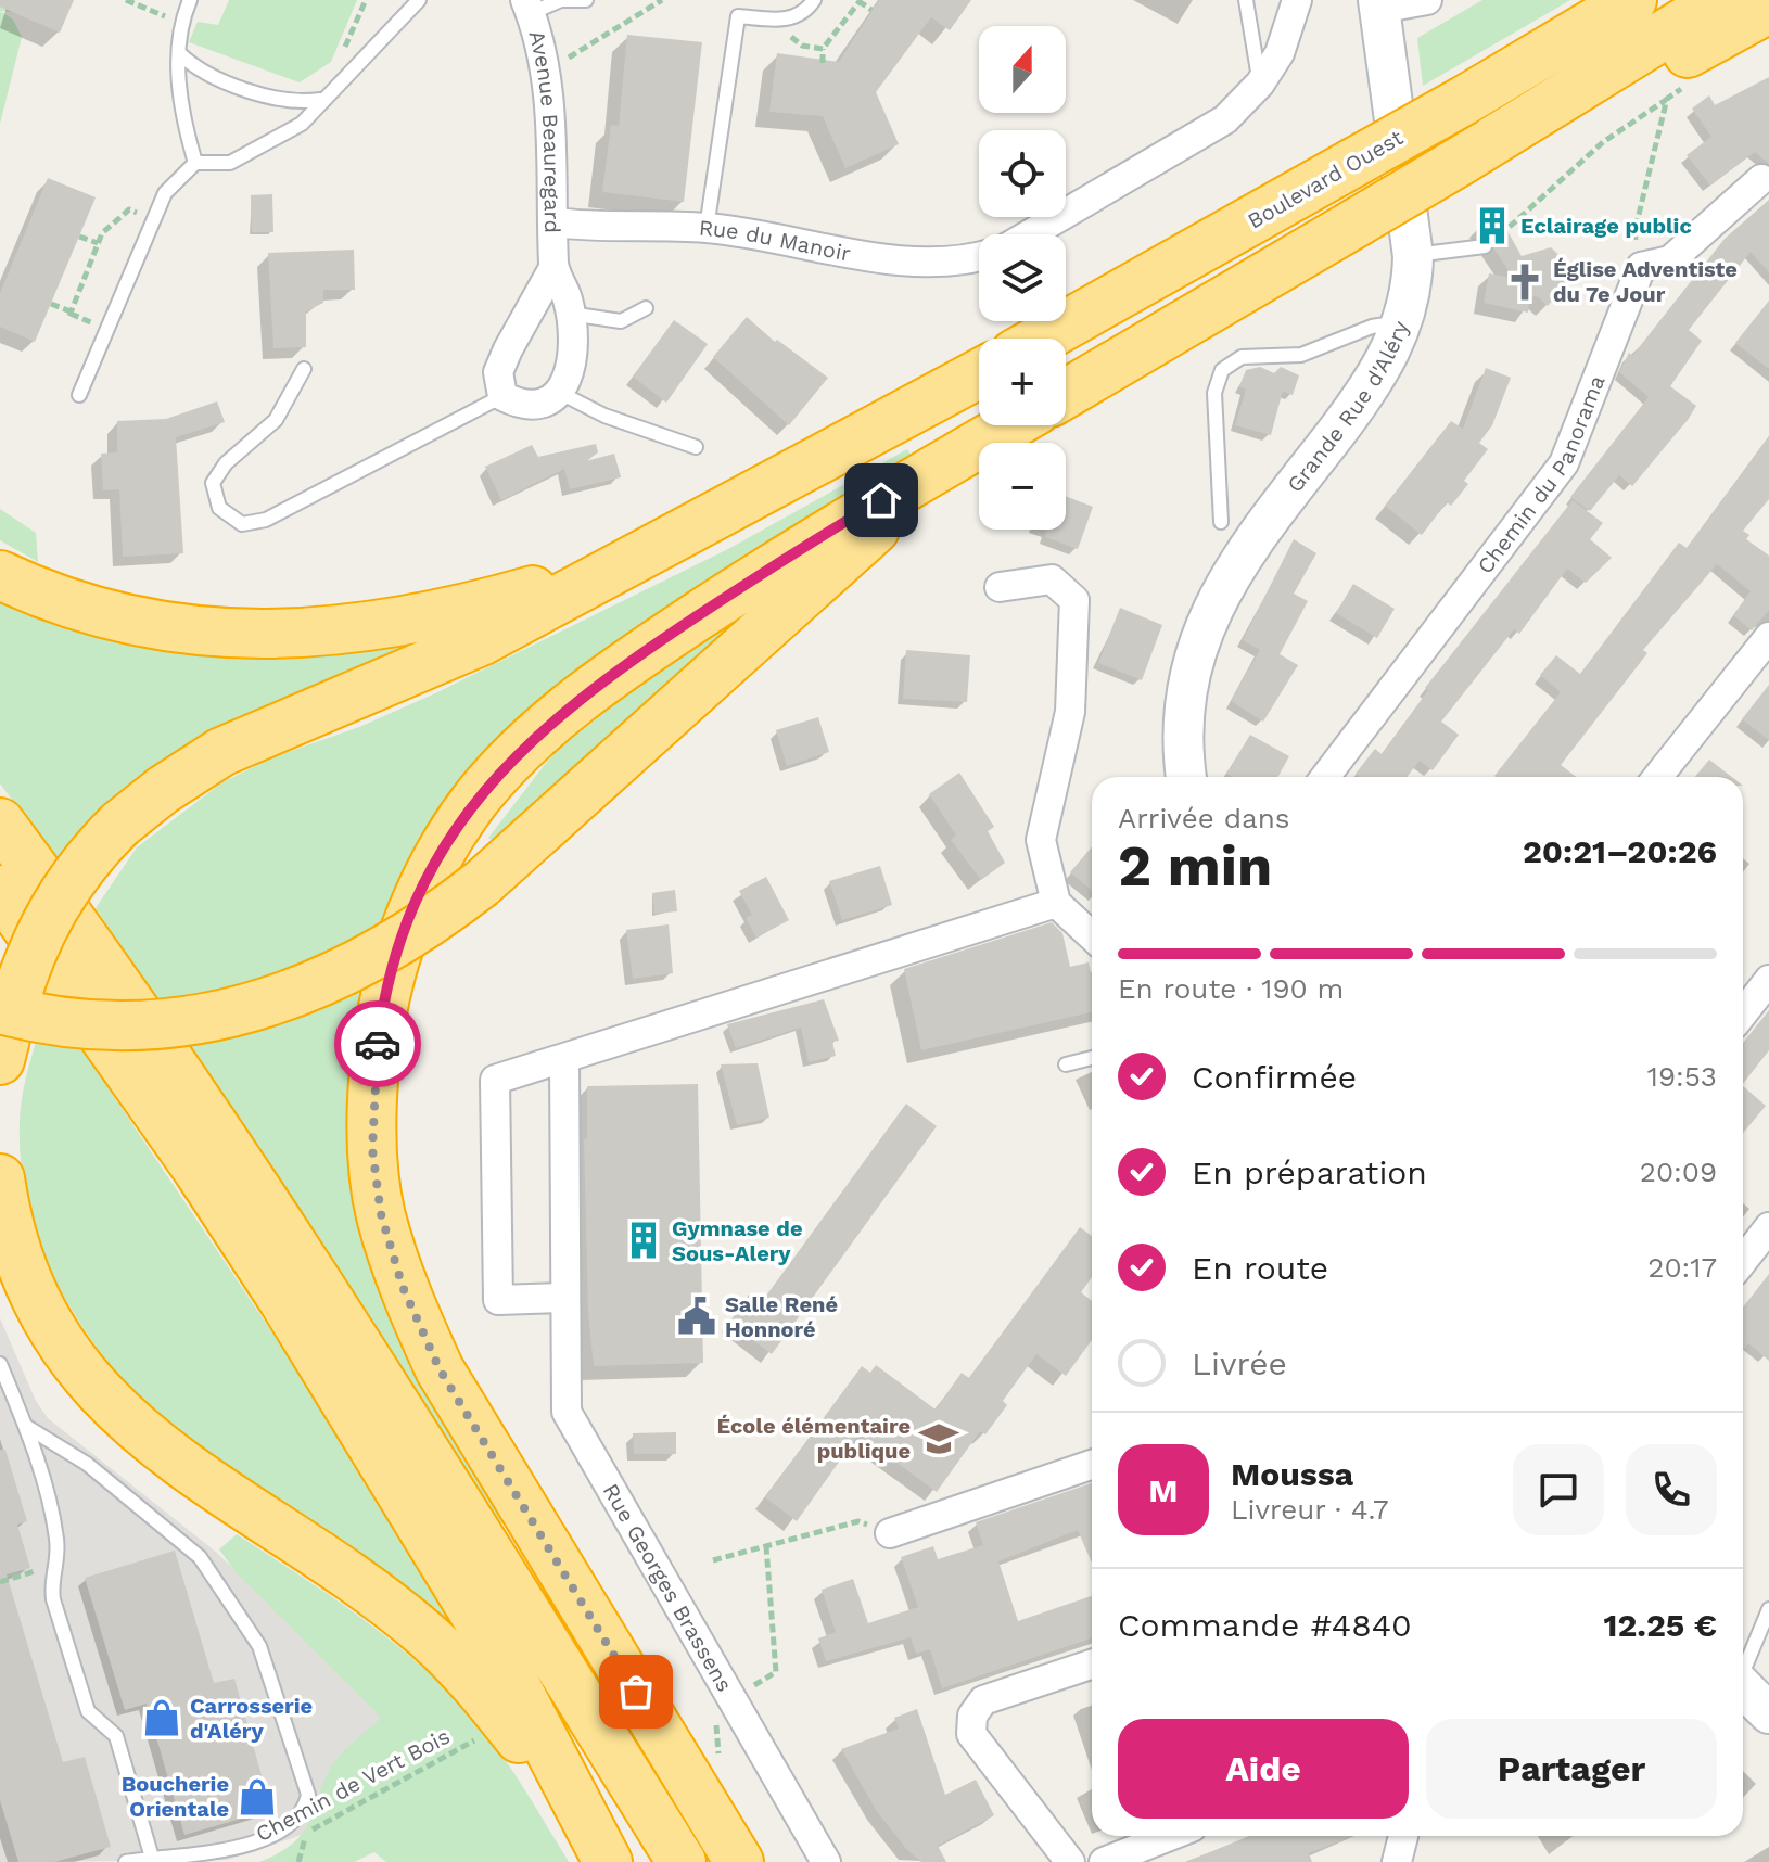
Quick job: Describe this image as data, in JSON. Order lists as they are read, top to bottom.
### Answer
{
  "streets": {
    "highway": ["Boulevard Ouest"],
    "street": [
      "Avenue Beauregard",
      "Rue du Manoir",
      "Grande Rue d'Aléry",
      "Chemin du Panorama",
      "Rue Georges Brassens"
    ],
    "path": ["Chemin de Vert Bois"]
  },
  "crossings": [
    ["Avenue Beauregard", "Rue du Manoir"]
  ],
  "places": {
    "building": ["Eclairage public", "Gymnase de Sous-Alery"],
    "church": ["Église Adventiste du 7e Jour"],
    "public building": ["Salle René Honnoré"],
    "school or university": ["École élémentaire publique"],
    "shop": ["Carrosserie d'Aléry", "Boucherie Orientale"]
  },
  "north": "top",
  "page": {
    "map_buttons": ["+", "−"],
    "heading": ["2 min", "Arrivée dans", "20:21–20:26"],
    "panel": [
      "Moussa",
      "Livreur · 4.7",
      "Commande #4840",
      "12.25 €"
    ],
    "bar": "En route · 190 m",
    "list": [
      ["Confirmée", "19:53"],
      ["En préparation", "20:09"],
      ["En route", "20:17"],
      "Livrée"
    ],
    "round": "M",
    "buttons": ["Aide", "Partager"]
  }
}
